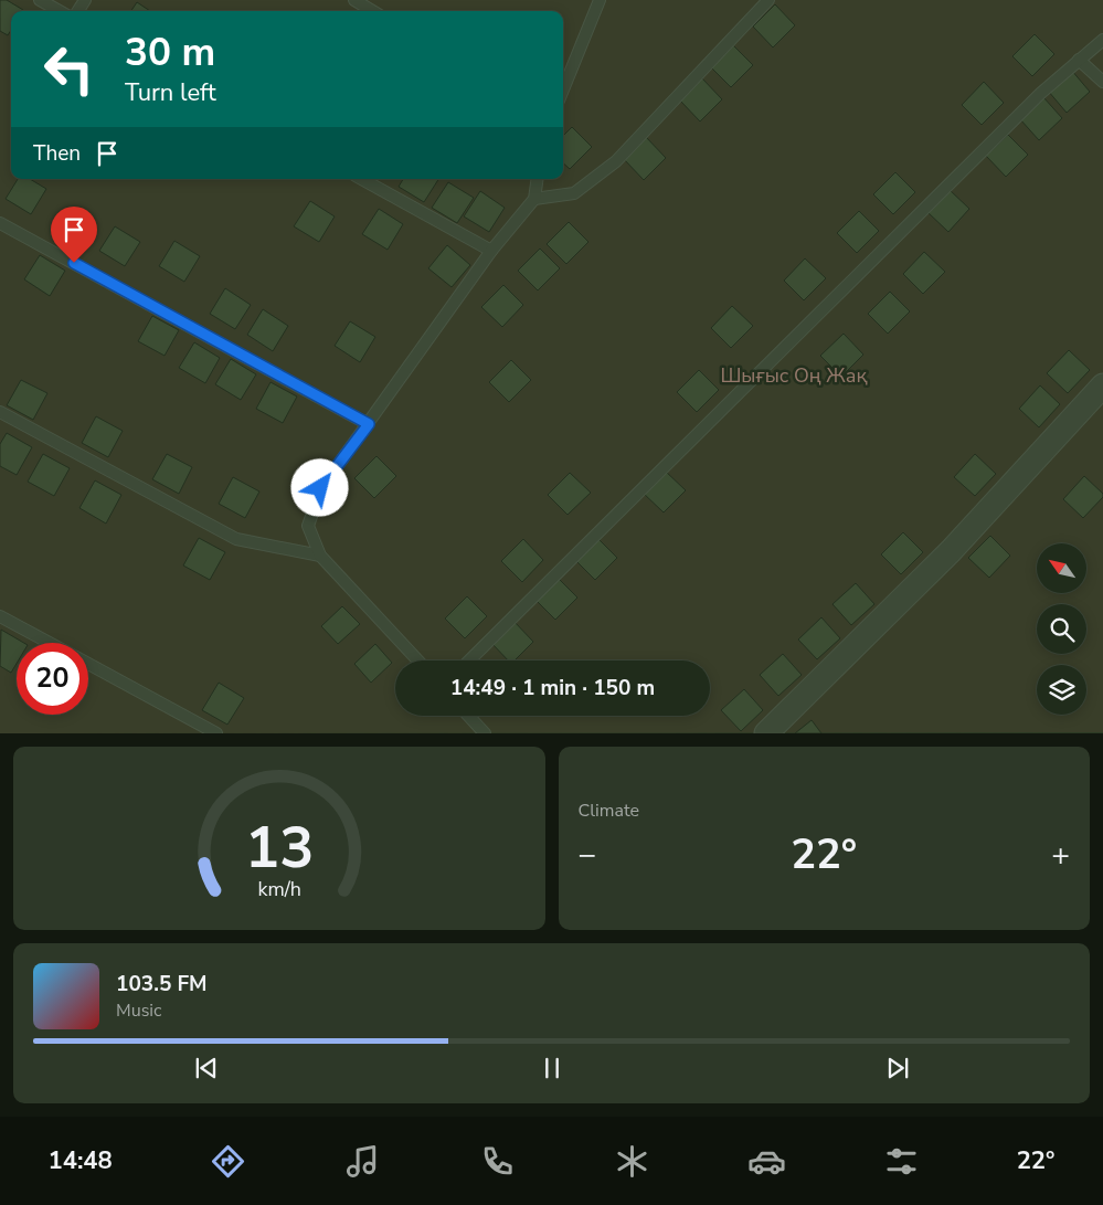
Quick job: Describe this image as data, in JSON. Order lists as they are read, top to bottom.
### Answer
{
  "parks": ["Шығыс Оң Жақ"],
  "north": "top left",
  "page": {
    "turn": ["30 m", "Turn left"],
    "then": "Then",
    "limit": "20",
    "trip": "14:49 · 1 min · 150 m",
    "tile": "Climate",
    "heat": ["−", "22°", "+"],
    "song": ["103.5 FM", "Music"],
    "tabs": ["14:48", "22°"],
    "gauge": ["13", "km/h"]
  }
}
